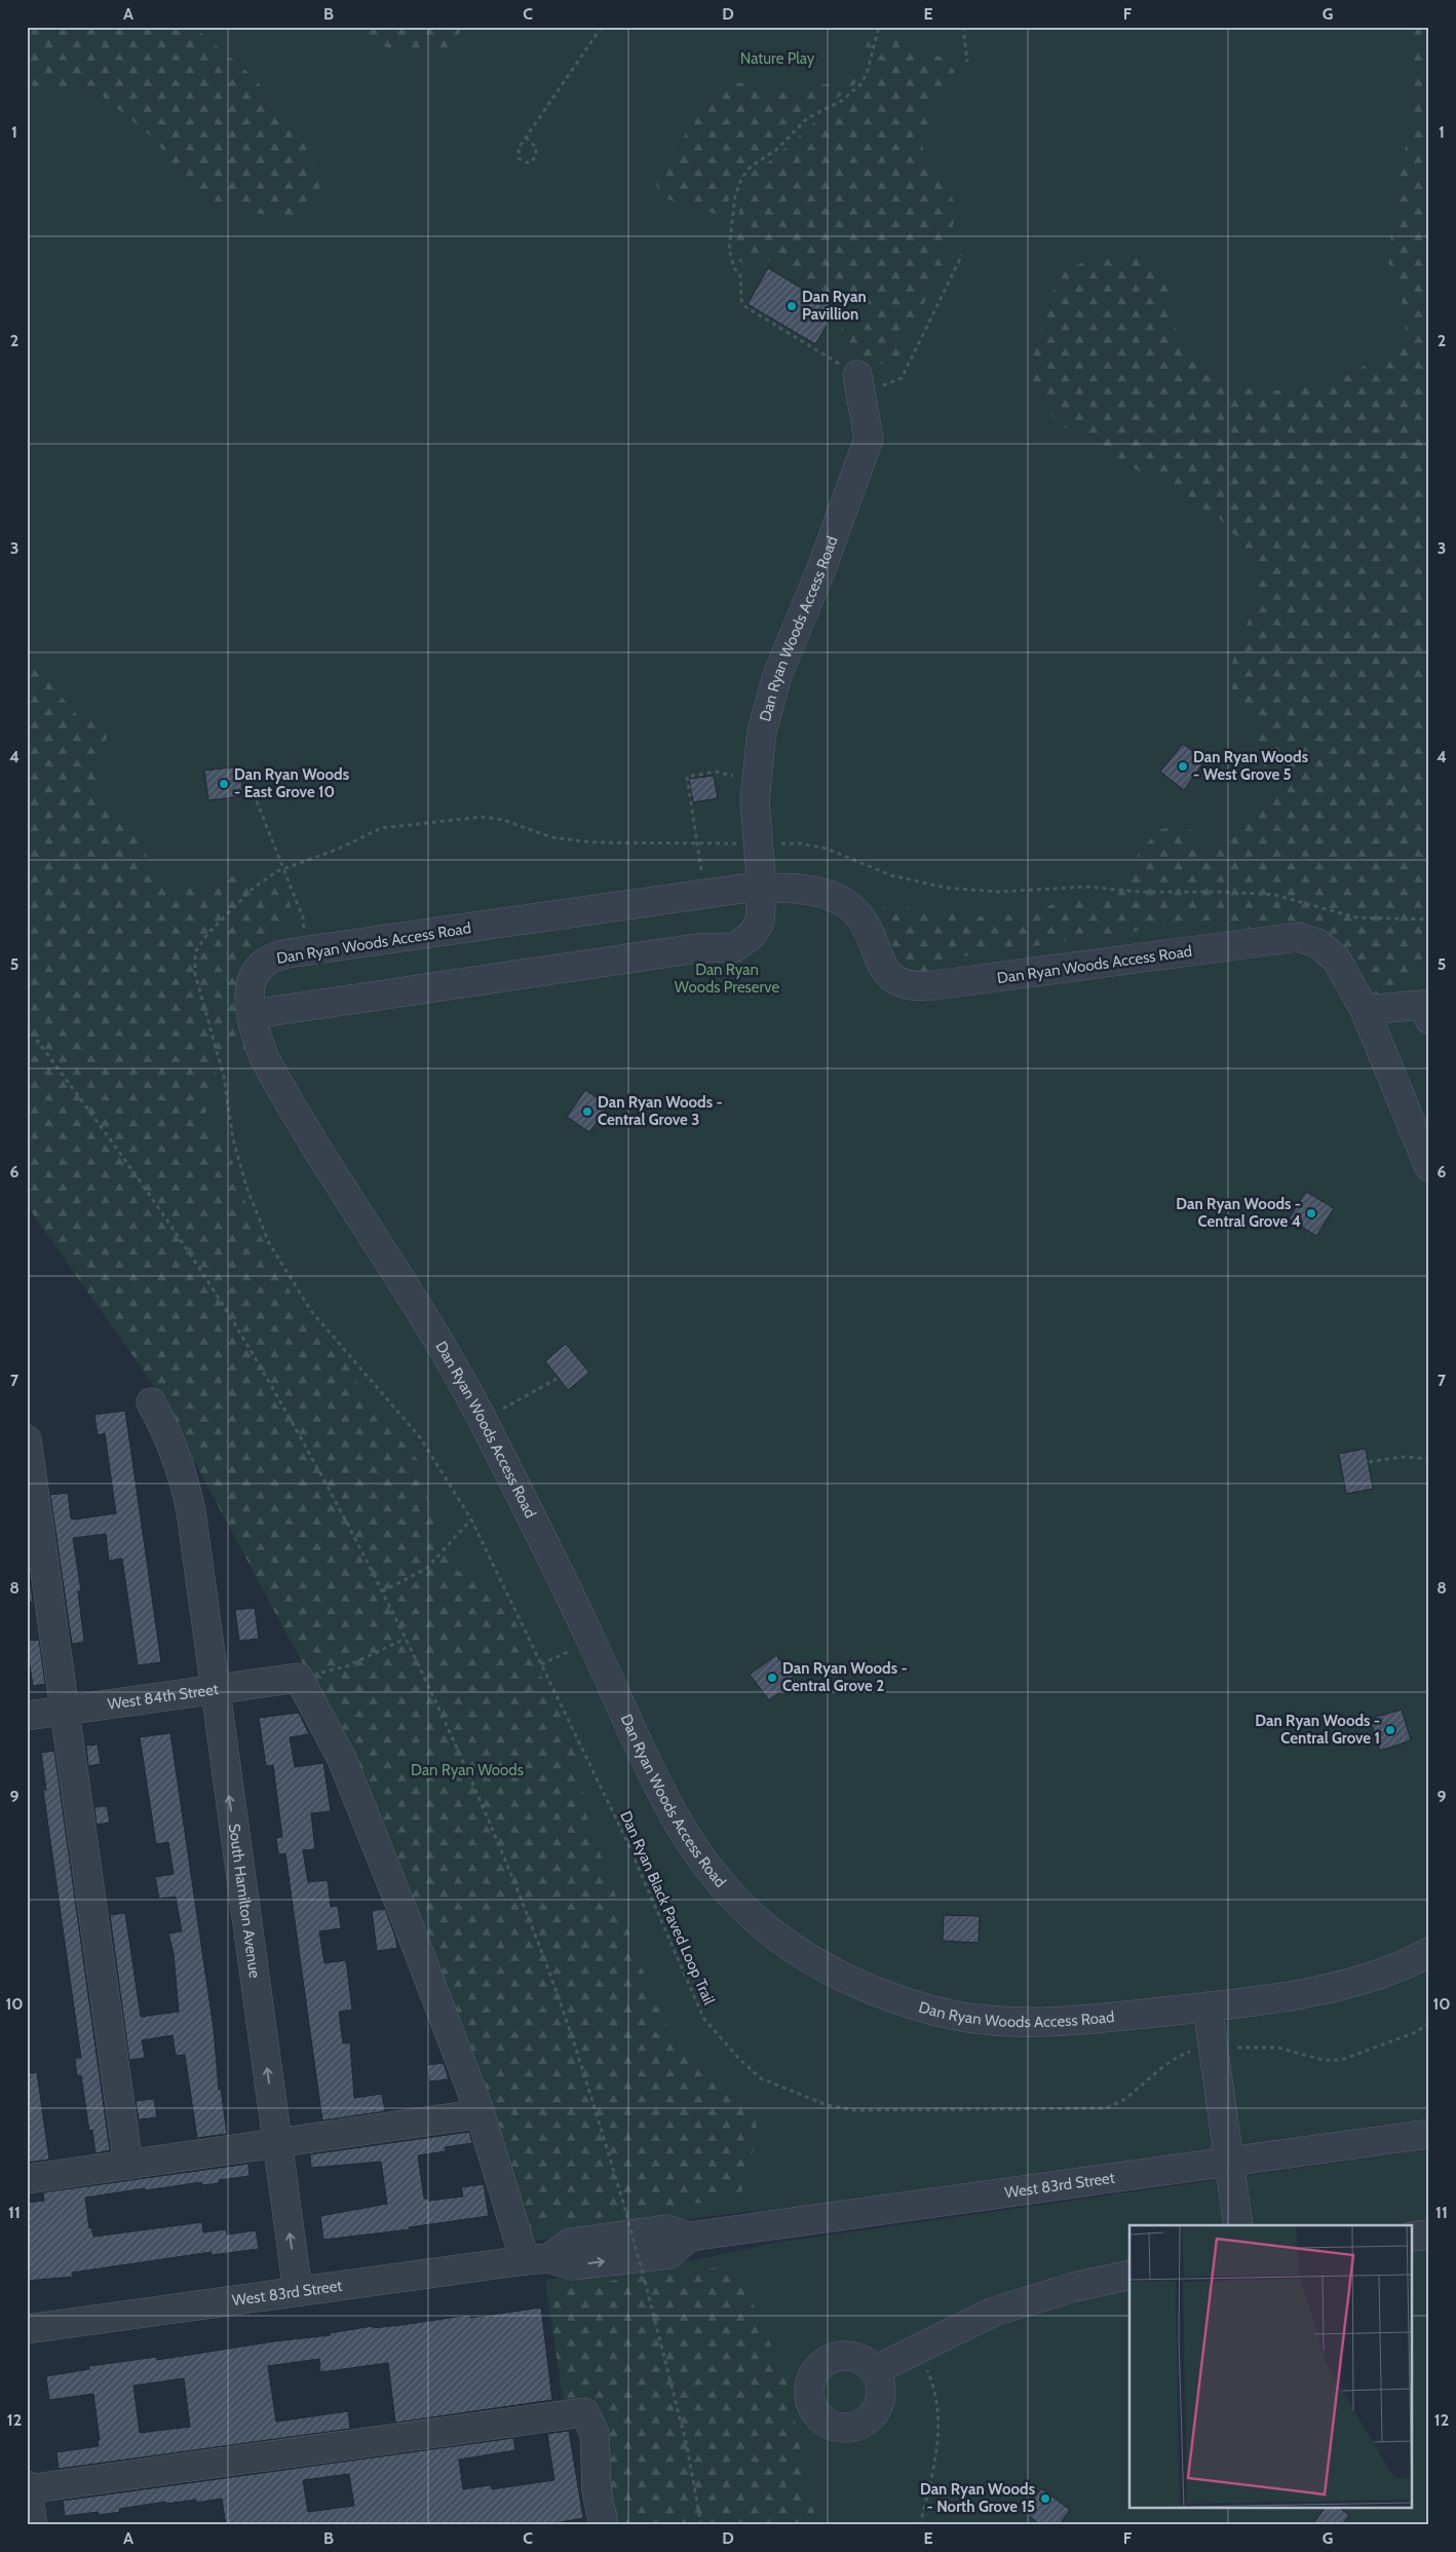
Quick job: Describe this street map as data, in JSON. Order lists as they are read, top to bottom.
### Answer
{
  "streets": {
    "street": [
      "Dan Ryan Woods Access Road",
      "West 84th Street",
      "South Hamilton Avenue",
      "West 83rd Street"
    ],
    "path": ["Dan Ryan Black Paved Loop Trail"]
  },
  "crossings": [
    ["West 84th Street", "South Hamilton Avenue"],
    ["South Hamilton Avenue", "West 83rd Street"]
  ],
  "parks": ["Nature Play", "Dan Ryan Woods Preserve", "Dan Ryan Woods"],
  "places": [
    "Dan Ryan Pavillion",
    "Dan Ryan Woods - West Grove 5",
    "Dan Ryan Woods - East Grove 10",
    "Dan Ryan Woods - Central Grove 3",
    "Dan Ryan Woods - Central Grove 4",
    "Dan Ryan Woods - Central Grove 2",
    "Dan Ryan Woods - Central Grove 1",
    "Dan Ryan Woods - North Grove 15"
  ],
  "grid": {
    "columns": [
      "A",
      "B",
      "C",
      "D",
      "E",
      "F",
      "G"
    ],
    "rows": [
      "1",
      "2",
      "3",
      "4",
      "5",
      "6",
      "7",
      "8",
      "9",
      "10",
      "11",
      "12"
    ]
  }
}
